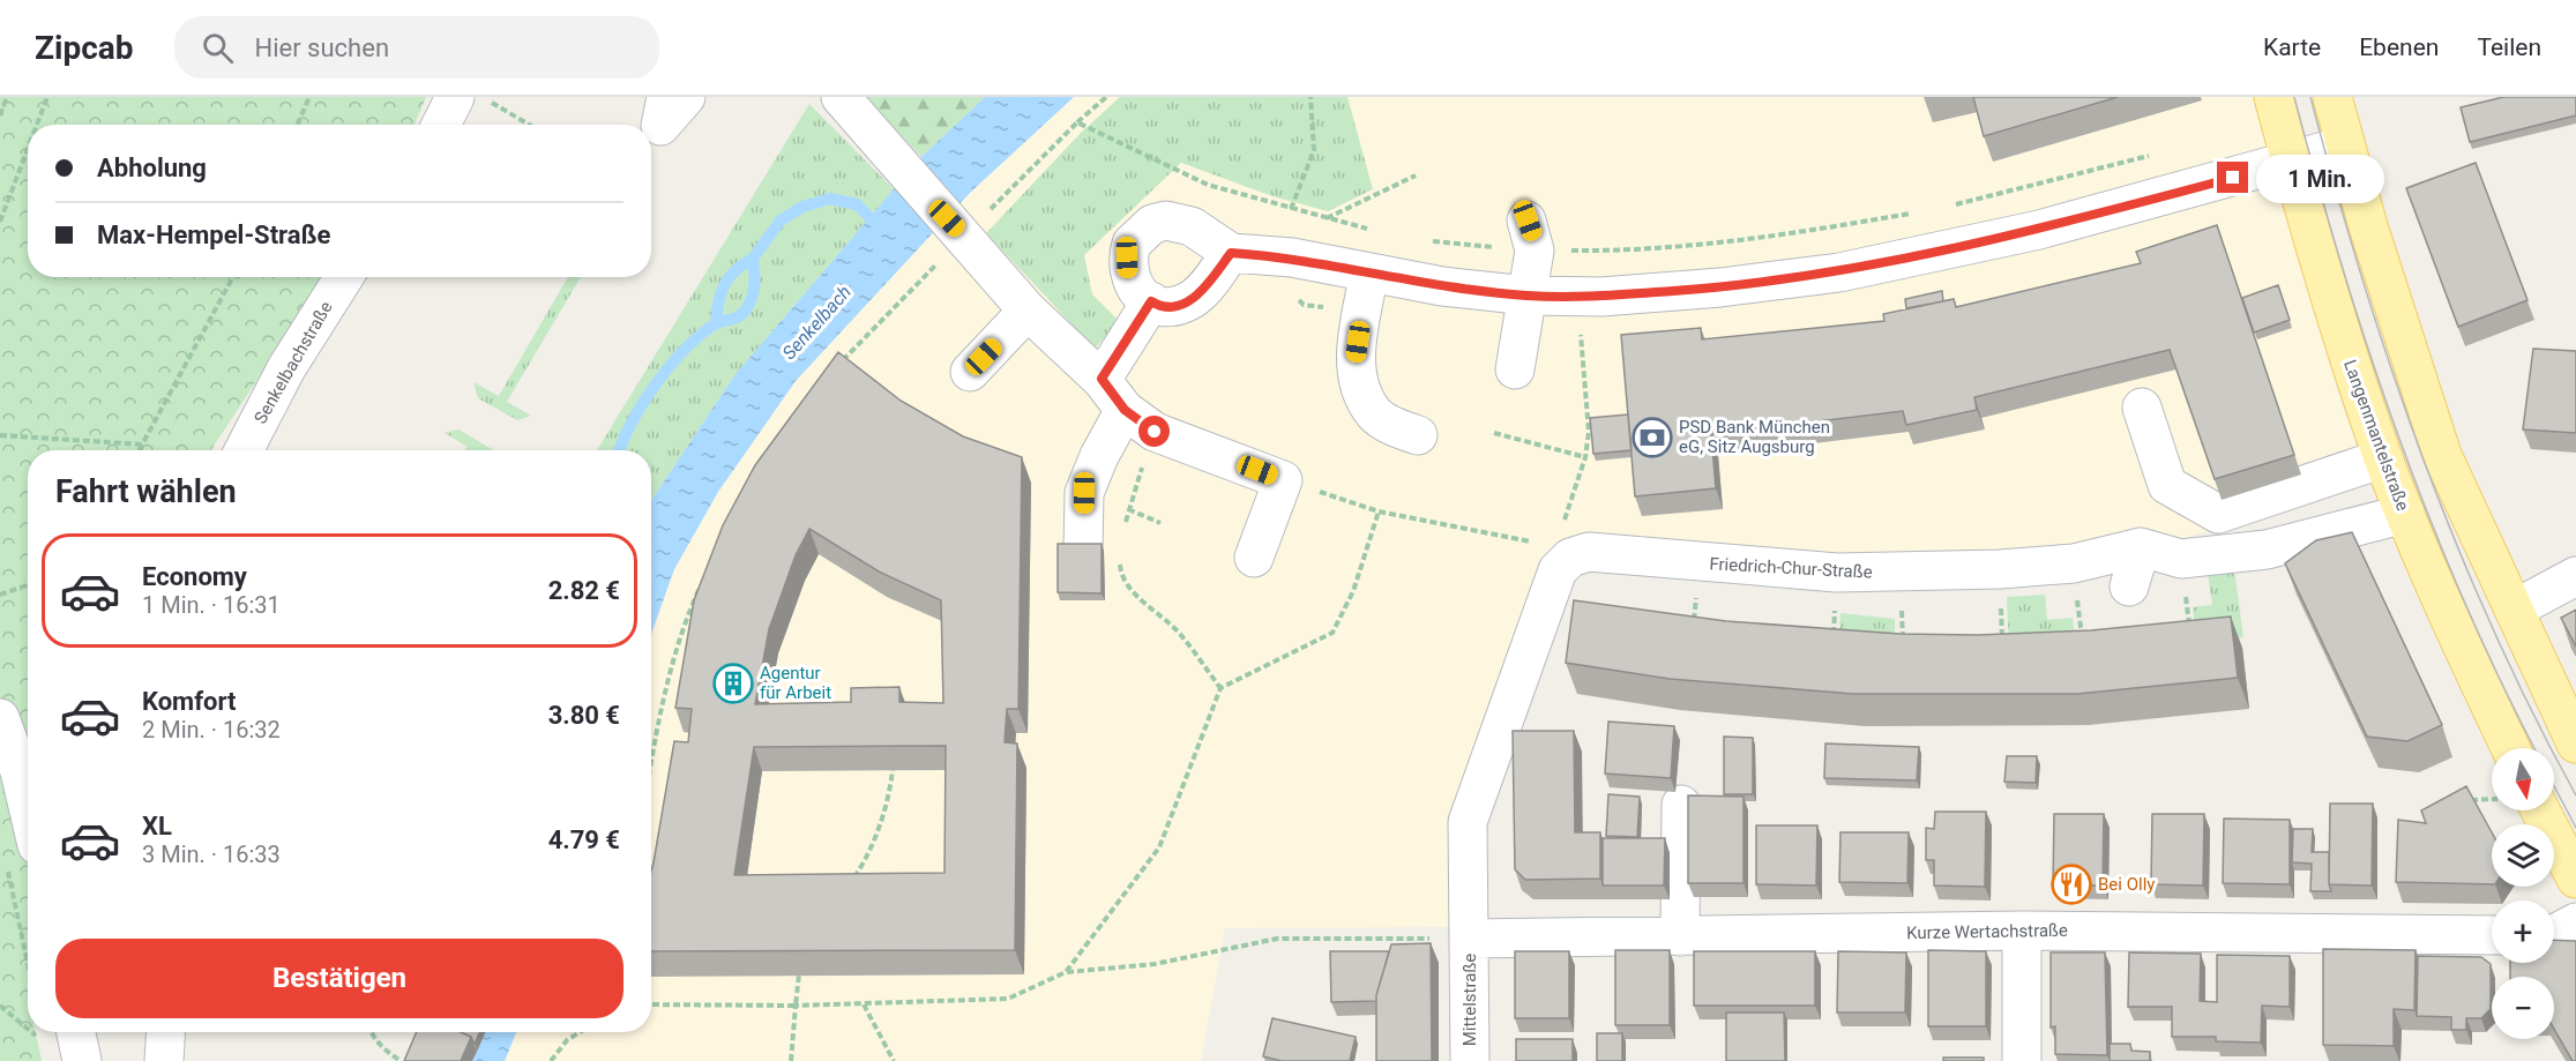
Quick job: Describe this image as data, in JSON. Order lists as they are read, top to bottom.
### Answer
{
  "streets": {
    "main road": ["Langenmantelstraße"],
    "street": [
      "Senkelbachstraße",
      "Friedrich-Chur-Straße",
      "Kurze Wertachstraße",
      "Mittelstraße"
    ]
  },
  "crossings": [
    ["Langenmantelstraße", "Friedrich-Chur-Straße"],
    ["Kurze Wertachstraße", "Mittelstraße"]
  ],
  "water": ["Senkelbach"],
  "places": {
    "bank": ["PSD Bank München eG, Sitz Augsburg"],
    "building": ["Agentur für Arbeit"],
    "restaurant": ["Bei Olly"]
  },
  "north": "bottom",
  "page": {
    "header": "Zipcab",
    "search": "Hier suchen",
    "nav": ["Karte", "Ebenen", "Teilen"],
    "banner": ["Abholung", "Max-Hempel-Straße"],
    "bubble": "1 Min.",
    "heading": "Fahrt wählen",
    "list": [
      {
        "name": "Economy",
        "note": "1 Min. · 16:31",
        "value": "2.82 €"
      },
      {
        "name": "Komfort",
        "note": "2 Min. · 16:32",
        "value": "3.80 €"
      },
      {
        "name": "XL",
        "note": "3 Min. · 16:33",
        "value": "4.79 €"
      }
    ],
    "map_buttons": ["+", "−"],
    "buttons": "Bestätigen"
  }
}
